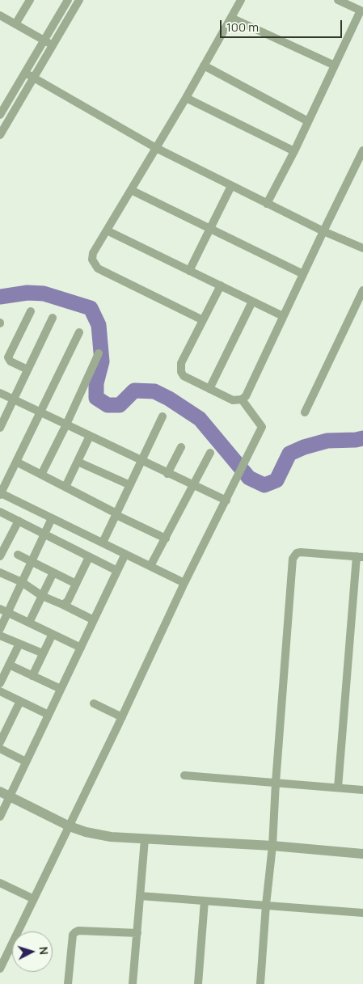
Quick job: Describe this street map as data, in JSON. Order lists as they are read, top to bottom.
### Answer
{
  "scale_bar": "100 m",
  "north": "right"
}
